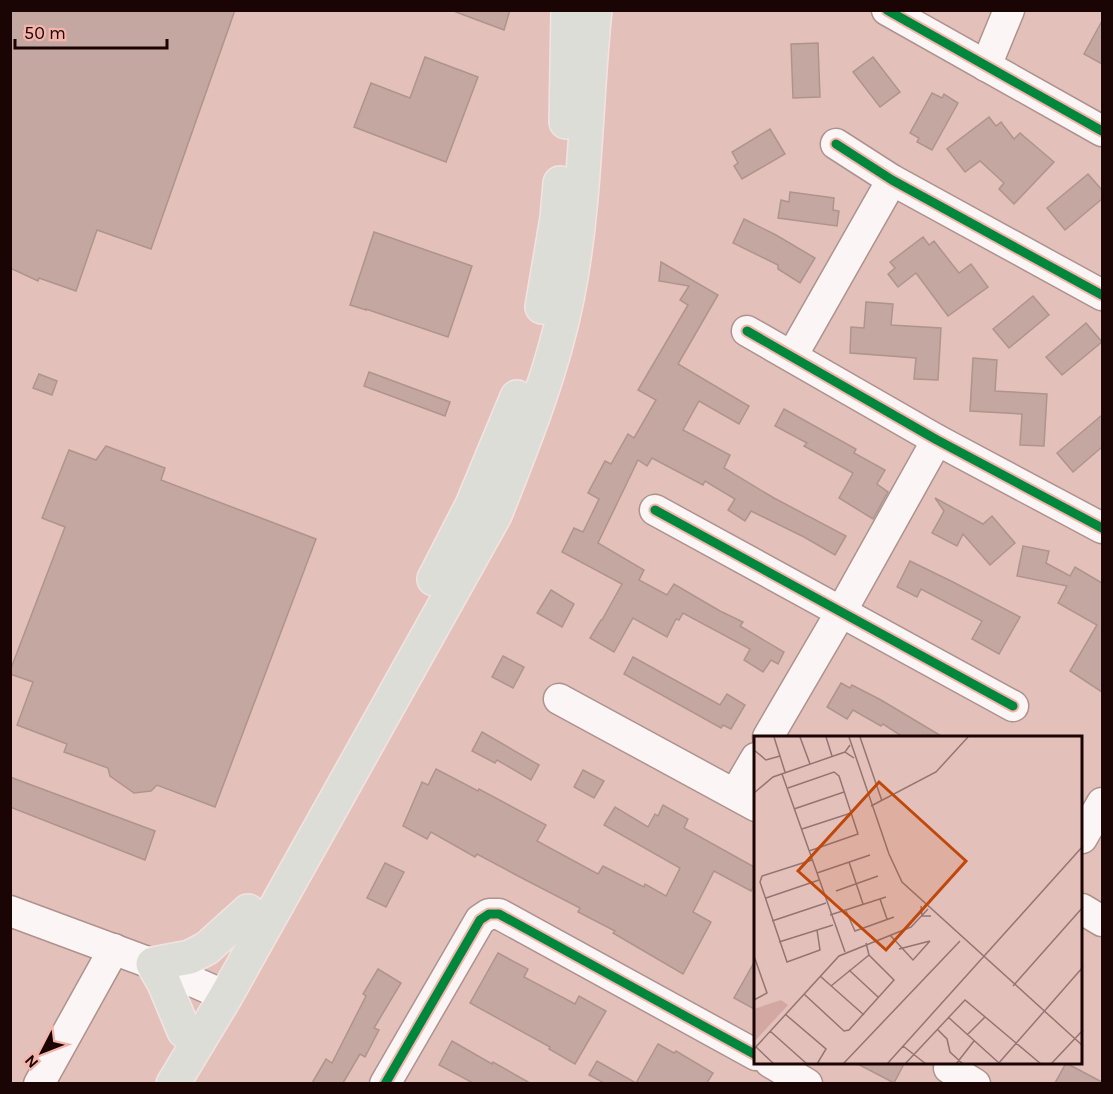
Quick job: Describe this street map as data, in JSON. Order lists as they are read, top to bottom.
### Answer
{
  "scale_bar": "50 m",
  "north": "bottom left"
}
